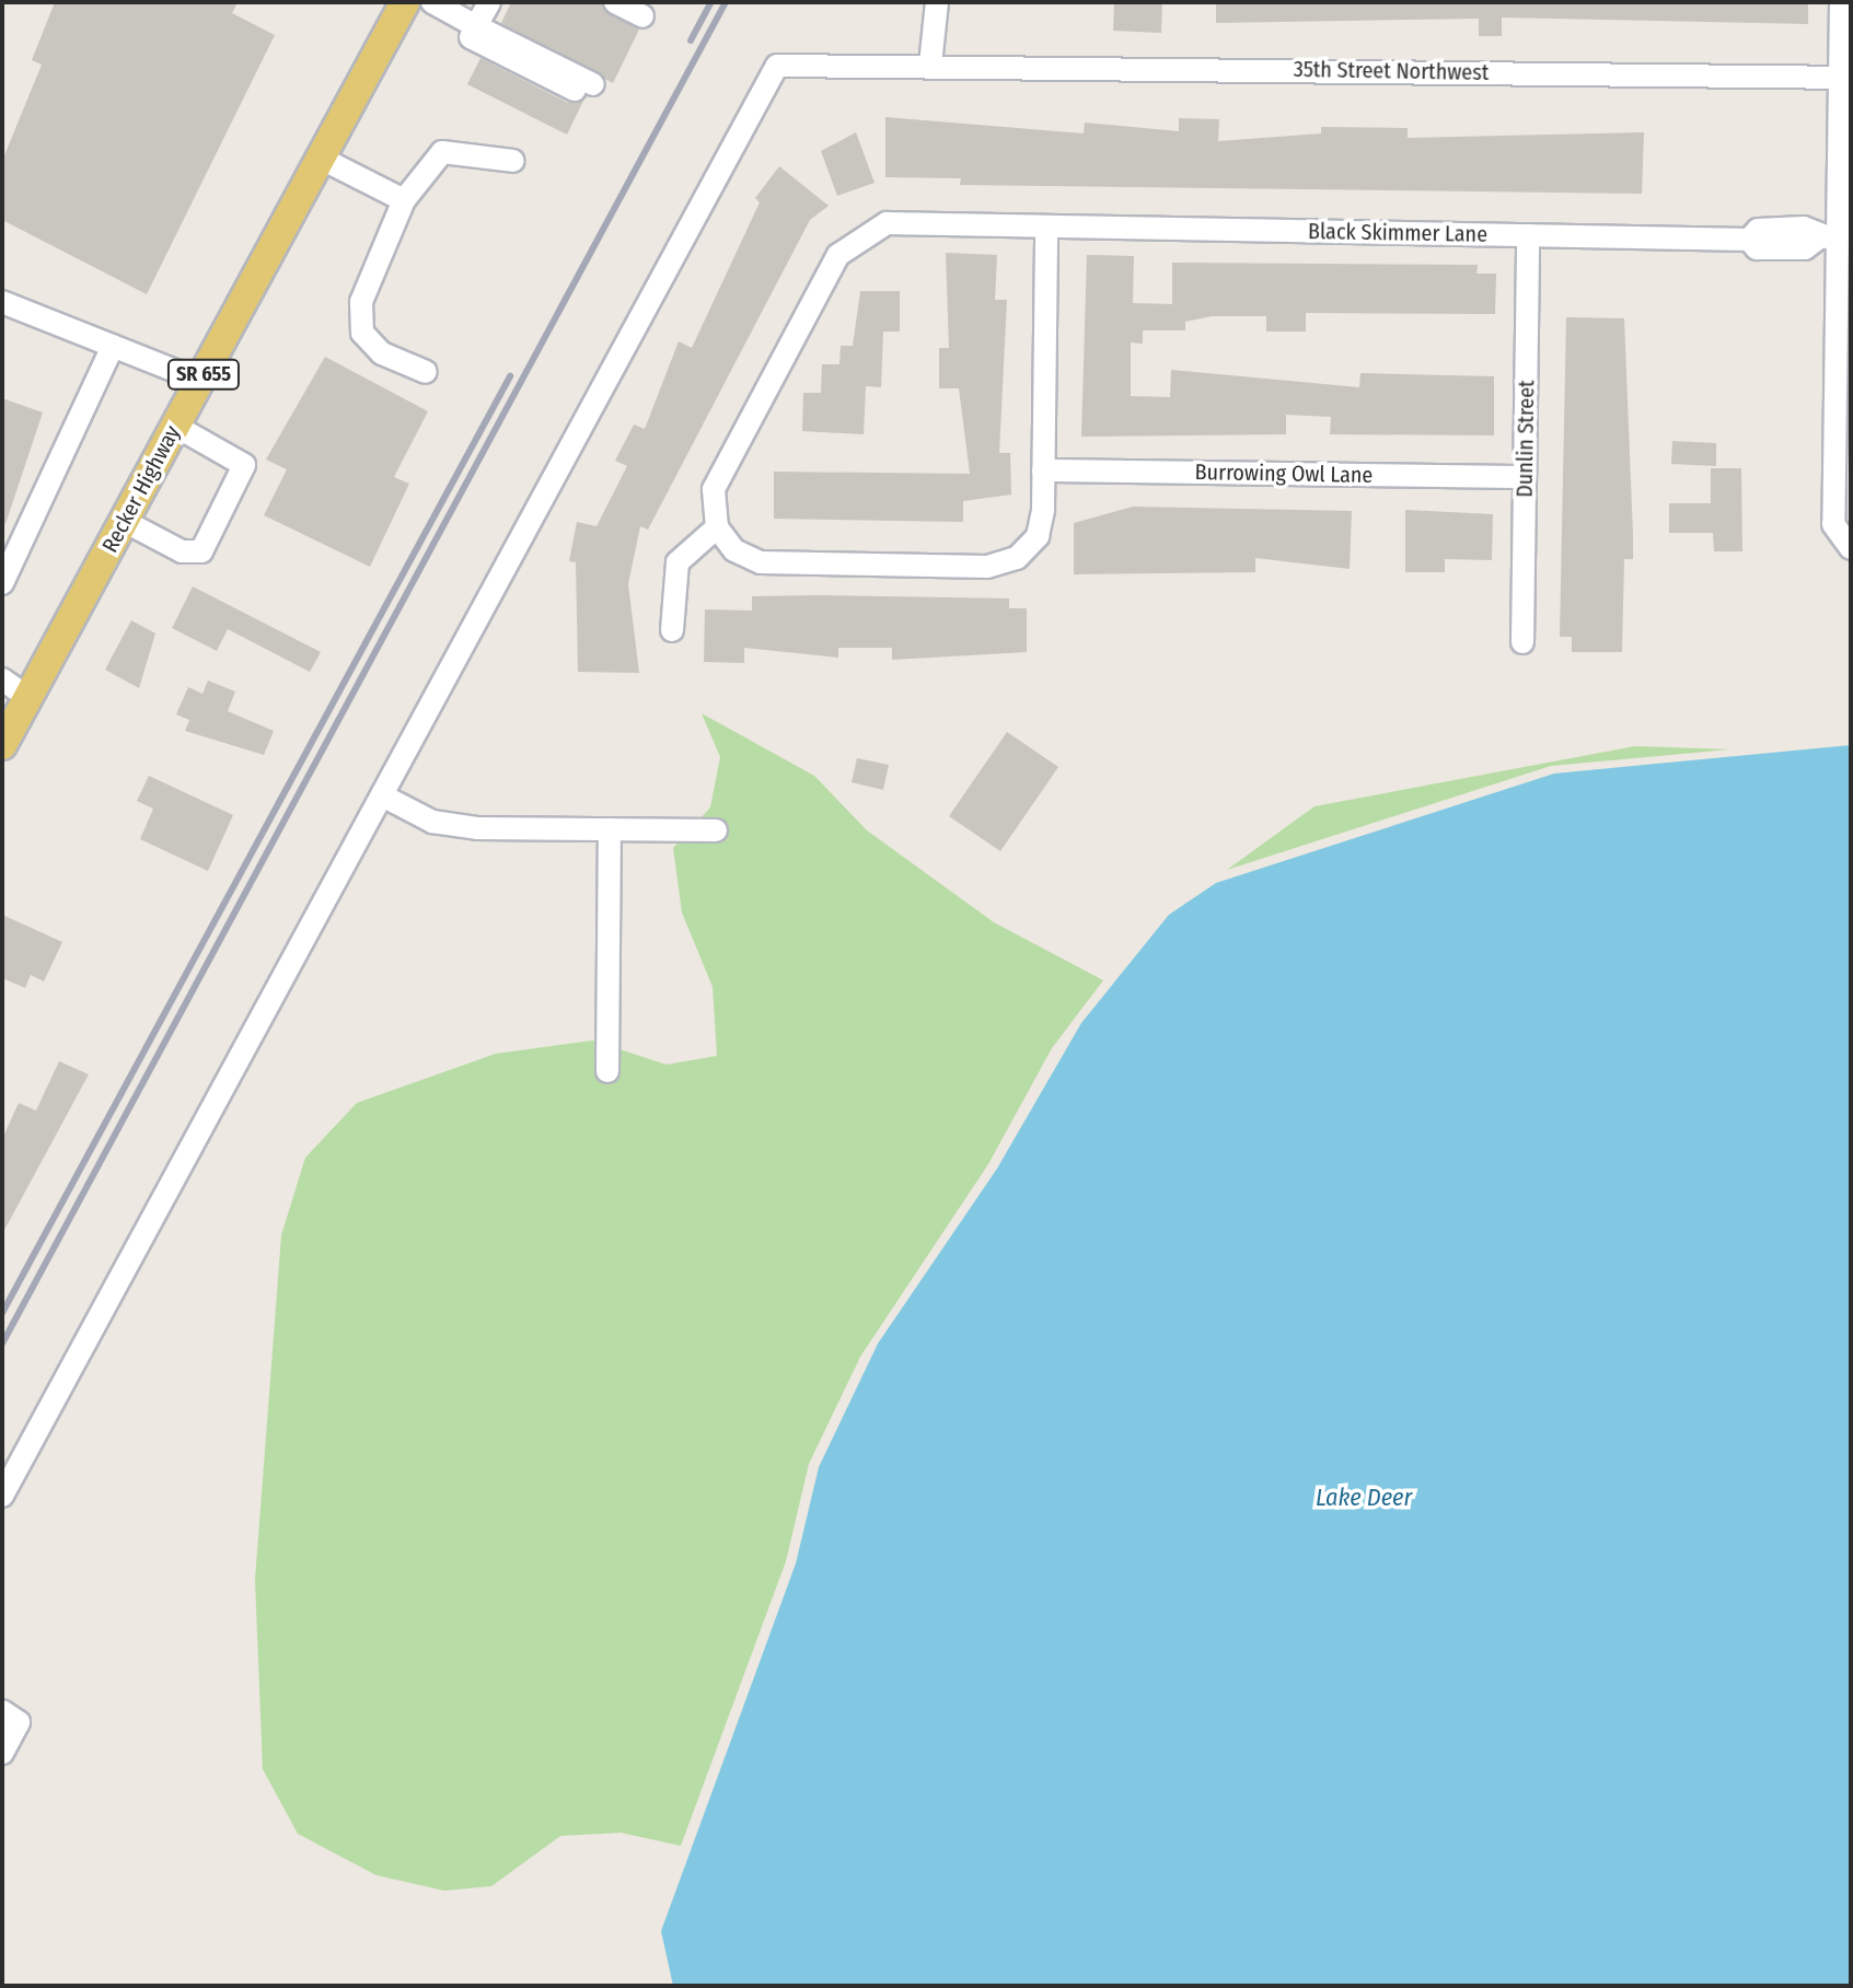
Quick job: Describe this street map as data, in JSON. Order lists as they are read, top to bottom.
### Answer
{
  "streets": {
    "main road": ["SR 655", "Recker Highway"],
    "street": [
      "35th Street Northwest",
      "Black Skimmer Lane",
      "Dunlin Street",
      "Burrowing Owl Lane"
    ]
  },
  "crossings": [
    ["Black Skimmer Lane", "Dunlin Street"],
    ["Dunlin Street", "Burrowing Owl Lane"]
  ],
  "water": ["Lake Deer"]
}
